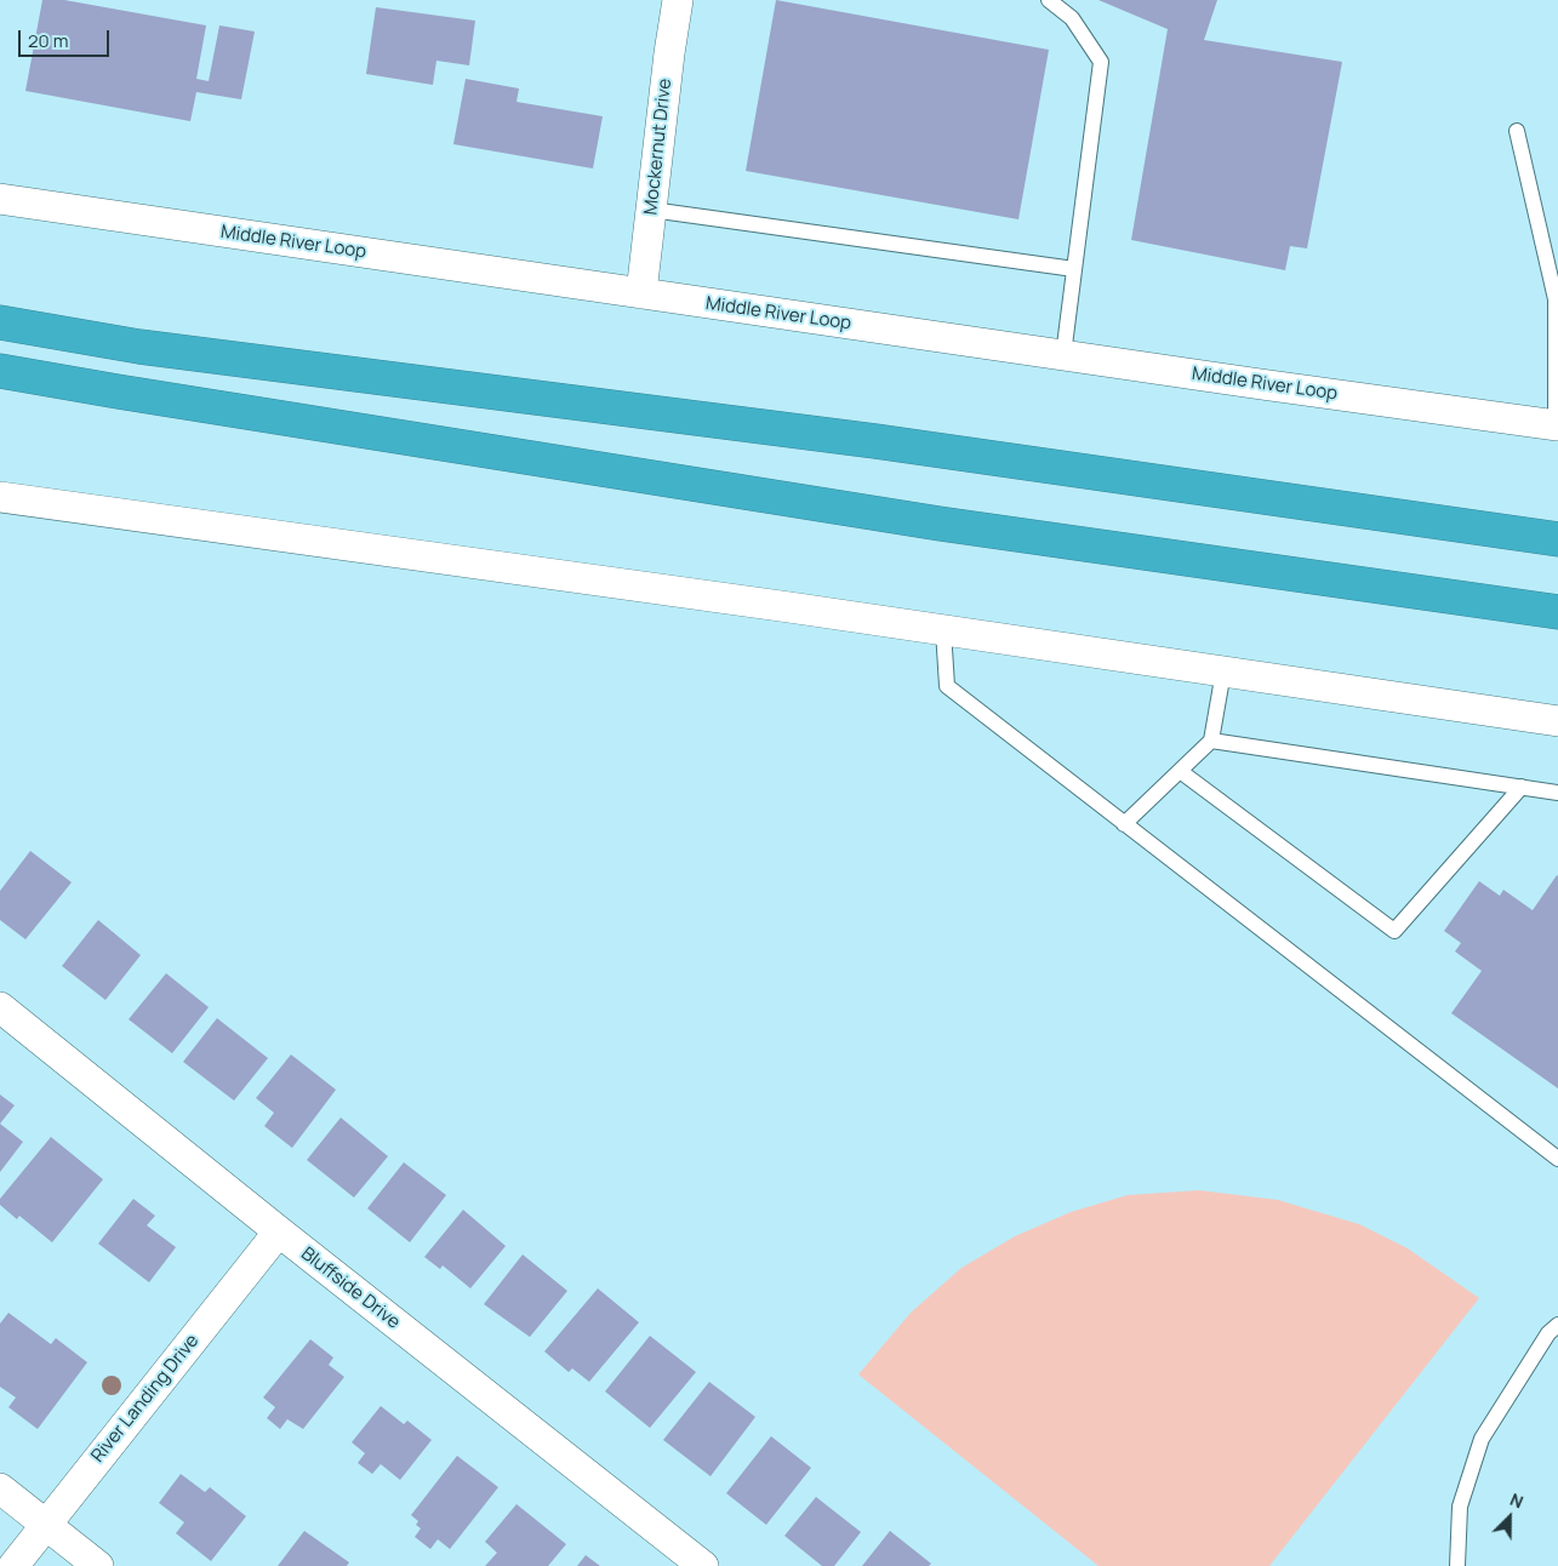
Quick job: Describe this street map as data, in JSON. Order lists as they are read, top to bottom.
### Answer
{
  "streets": {
    "street": [
      "Mockernut Drive",
      "Middle River Loop",
      "Bluffside Drive",
      "River Landing Drive"
    ]
  },
  "crossings": [
    ["Mockernut Drive", "Middle River Loop"],
    ["Bluffside Drive", "River Landing Drive"]
  ],
  "scale_bar": "20 m",
  "north": "top right"
}
